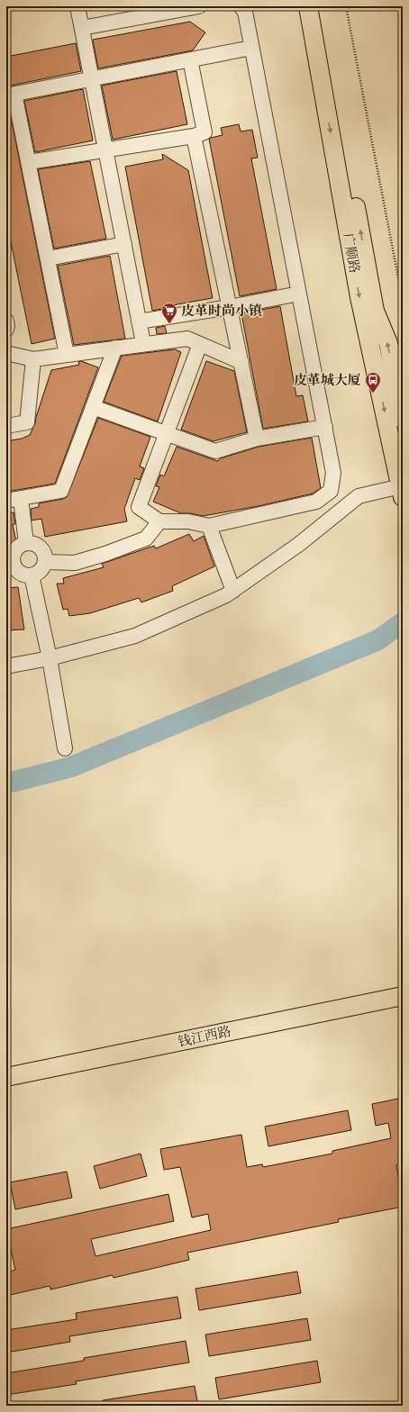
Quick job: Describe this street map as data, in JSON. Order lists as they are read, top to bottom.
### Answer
{
  "streets": {
    "main road": ["广顺路", "钱江西路"]
  },
  "places": {
    "supermarket": ["皮革时尚小镇"],
    "bus stop": ["皮革城大厦"]
  }
}
